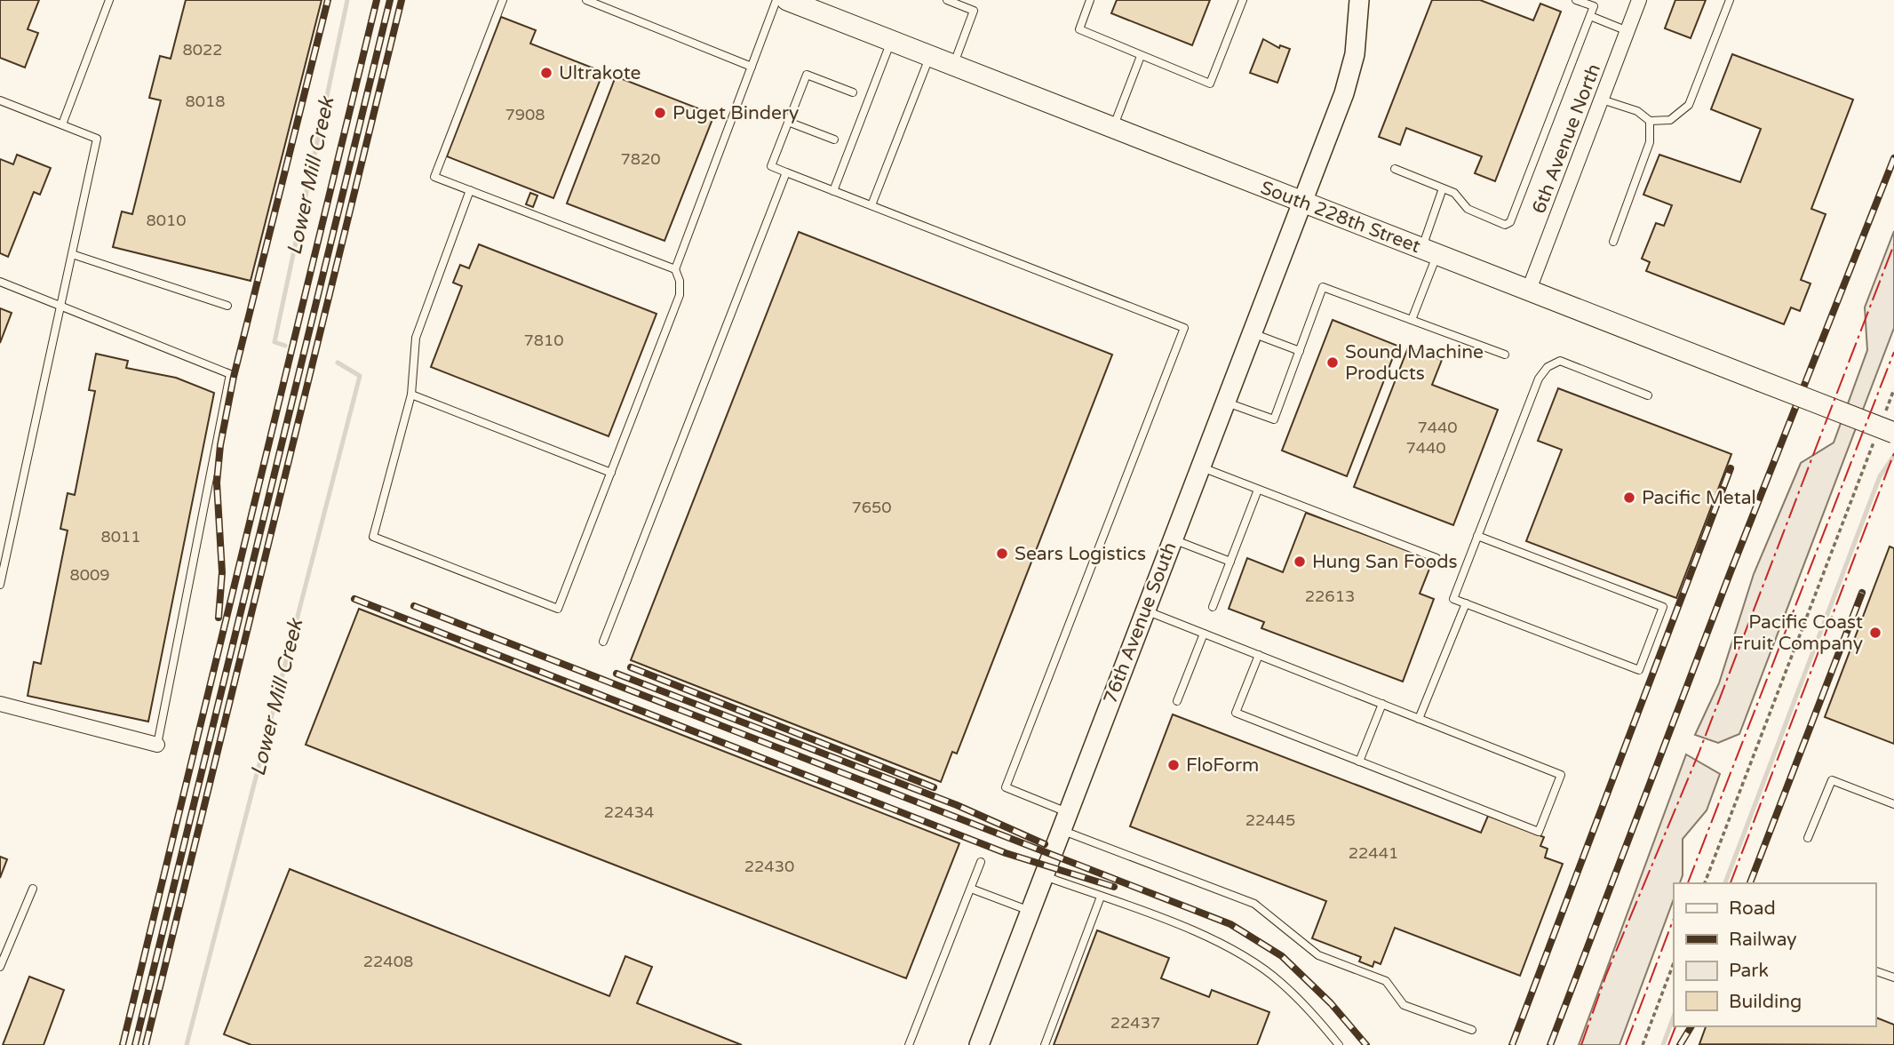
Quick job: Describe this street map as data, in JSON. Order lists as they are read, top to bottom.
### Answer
{
  "streets": {
    "main road": ["South 228th Street"],
    "street": ["6th Avenue North", "76th Avenue South"]
  },
  "crossings": [
    ["6th Avenue North", "South 228th Street"],
    ["South 228th Street", "76th Avenue South"]
  ],
  "water": ["Lower Mill Creek"],
  "places": [
    "Ultrakote",
    "Puget Bindery",
    "Sound Machine Products",
    "Pacific Metal",
    "Sears Logistics",
    "Hung San Foods",
    "Pacific Coast Fruit Company",
    "FloForm"
  ],
  "house_numbers": [
    "8022",
    "8018",
    "7908",
    "7820",
    "8010",
    "7810",
    "7440",
    "7440",
    "7650",
    "8011",
    "8009",
    "22613",
    "22434",
    "22445",
    "22441",
    "22430",
    "22408",
    "22437"
  ],
  "legend": [
    "Road",
    "Railway",
    "Park",
    "Building"
  ]
}
